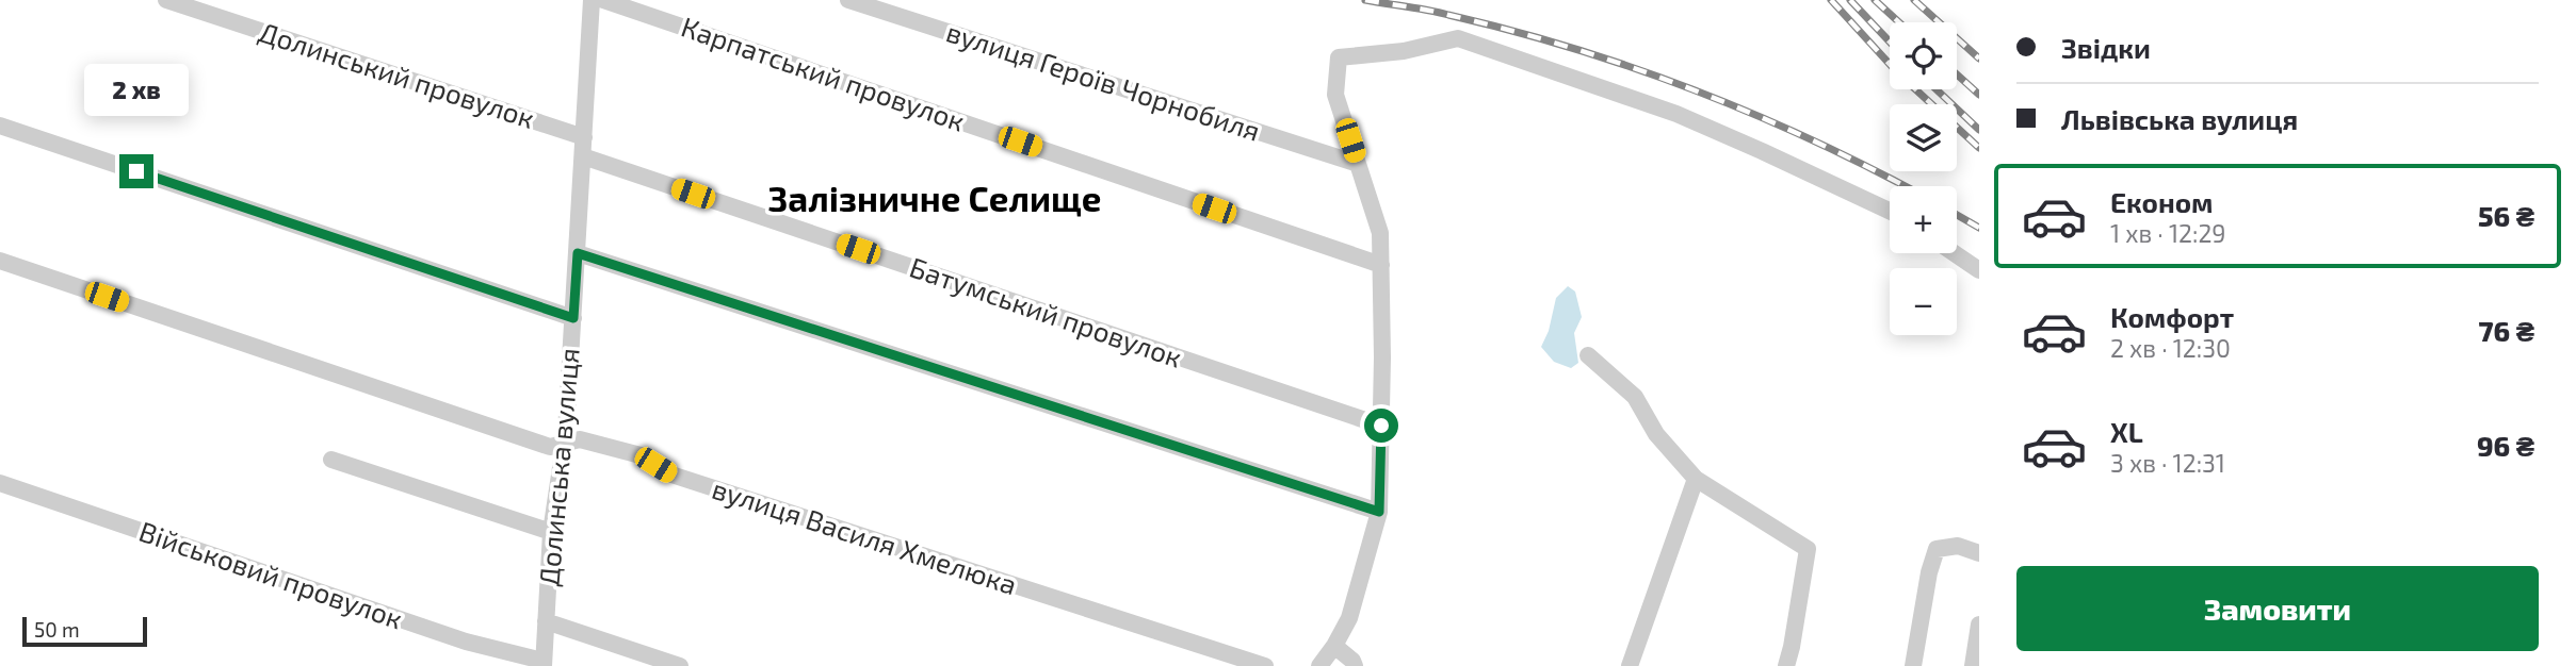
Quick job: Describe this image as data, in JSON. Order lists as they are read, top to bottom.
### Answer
{
  "streets": {
    "street": [
      "Карпатський провулок",
      "Долинський провулок",
      "вулиця Героїв Чорнобиля",
      "Батумський провулок",
      "Долинська вулиця",
      "вулиця Василя Хмелюка",
      "Військовий провулок"
    ]
  },
  "crossings": [
    ["Долинський провулок", "Долинська вулиця"],
    ["Батумський провулок", "Долинська вулиця"],
    ["Долинська вулиця", "вулиця Василя Хмелюка"],
    ["Долинська вулиця", "Військовий провулок"]
  ],
  "districts": ["Залізничне Селище"],
  "scale_bar": "50 m",
  "page": {
    "banner": ["Звідки", "Львівська вулиця"],
    "map_buttons": ["+", "−"],
    "bubble": "2 хв",
    "list": [
      {
        "name": "Економ",
        "note": "1 хв · 12:29",
        "value": "56 ₴"
      },
      {
        "name": "Комфорт",
        "note": "2 хв · 12:30",
        "value": "76 ₴"
      },
      {
        "name": "XL",
        "note": "3 хв · 12:31",
        "value": "96 ₴"
      }
    ],
    "buttons": "Замовити",
    "scale": "50 m"
  }
}
